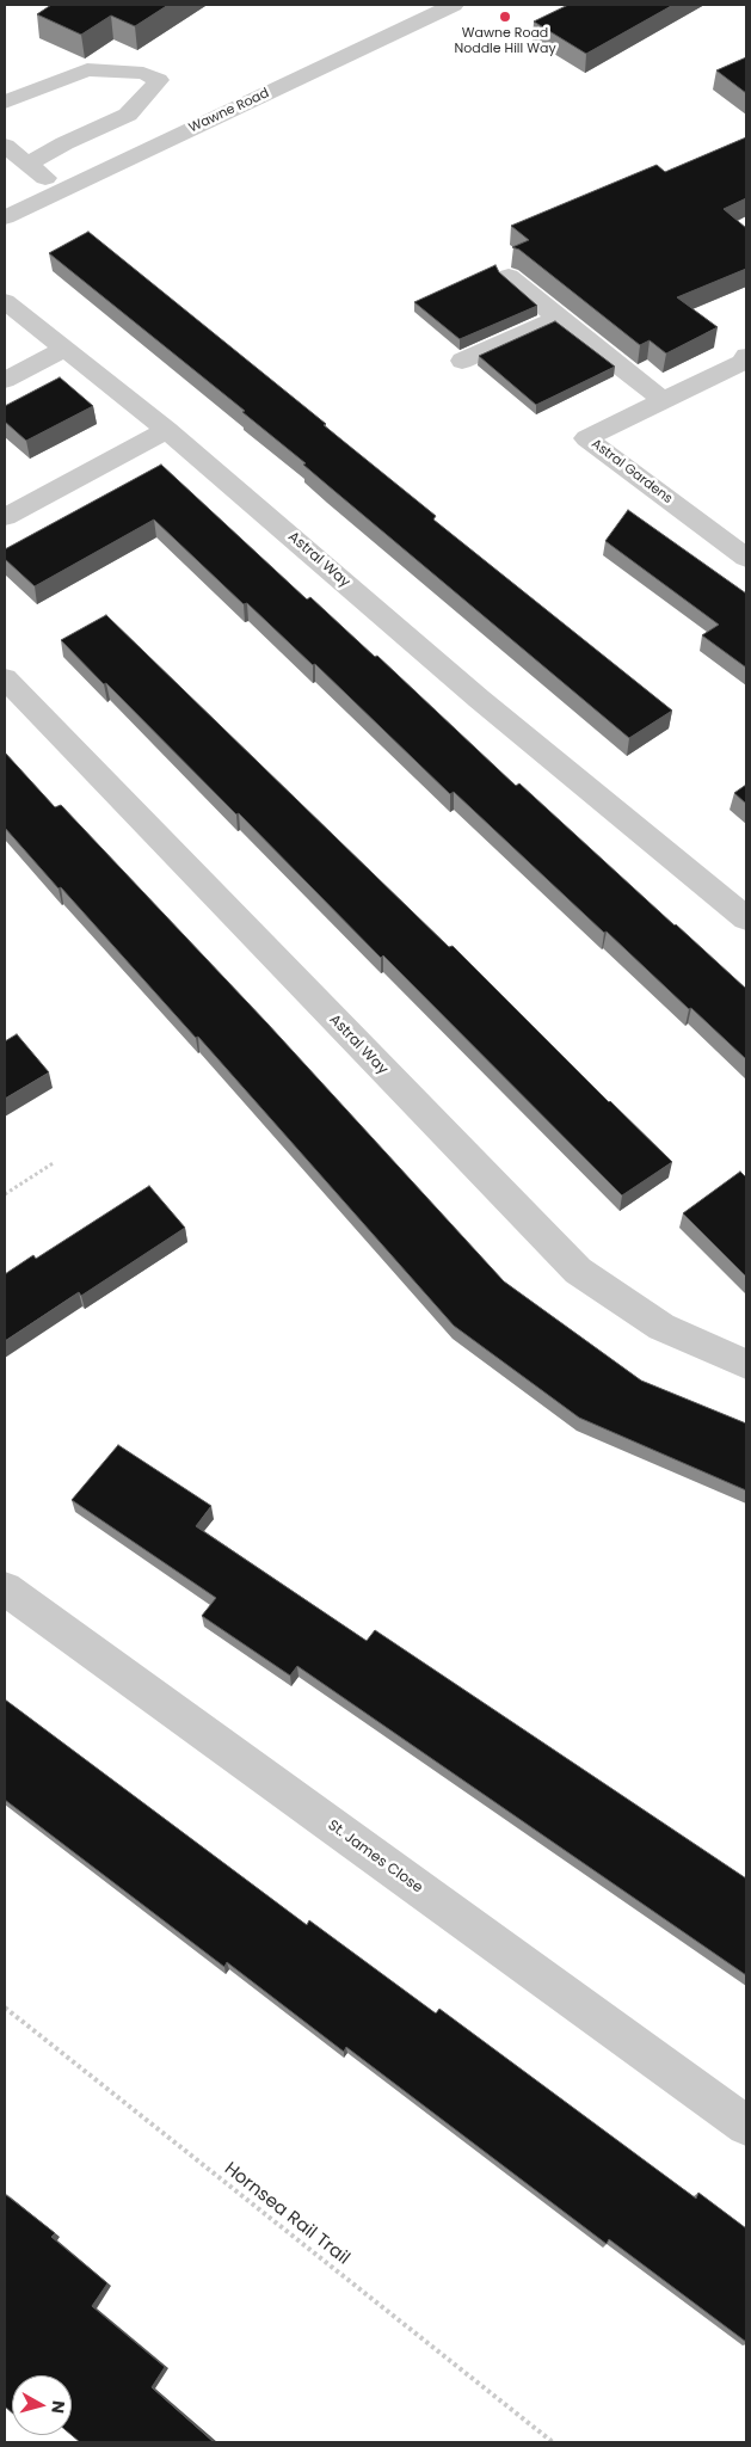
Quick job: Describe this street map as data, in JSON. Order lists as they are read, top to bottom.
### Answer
{
  "streets": {
    "street": [
      "Wawne Road",
      "Astral Gardens",
      "Astral Way",
      "St. James Close"
    ],
    "path": ["Hornsea Rail Trail"]
  },
  "places": ["Wawne Road Noddle Hill Way"],
  "north": "right"
}
